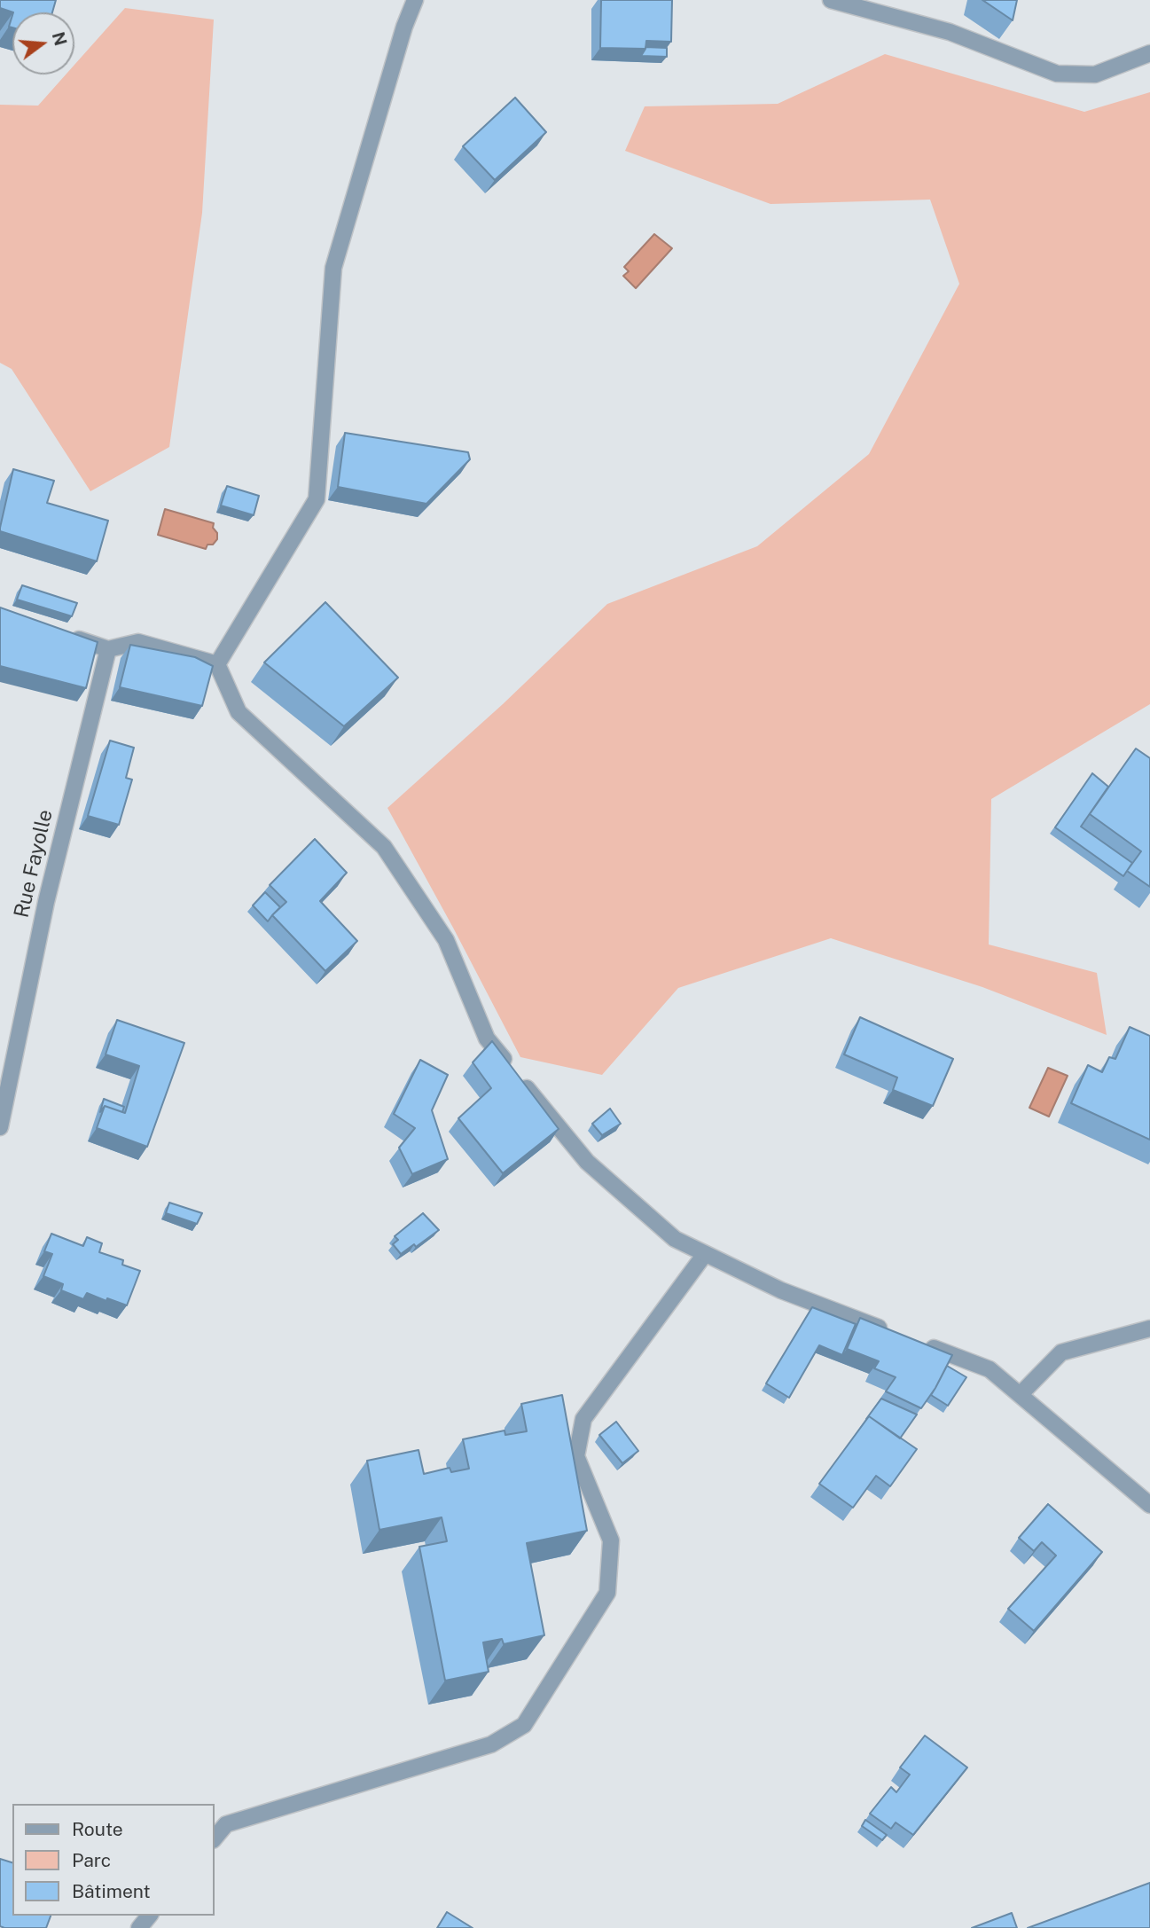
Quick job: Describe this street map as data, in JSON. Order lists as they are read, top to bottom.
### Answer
{
  "streets": {
    "street": ["Rue Fayolle"]
  },
  "legend": ["Route", "Parc", "Bâtiment"],
  "north": "right"
}
